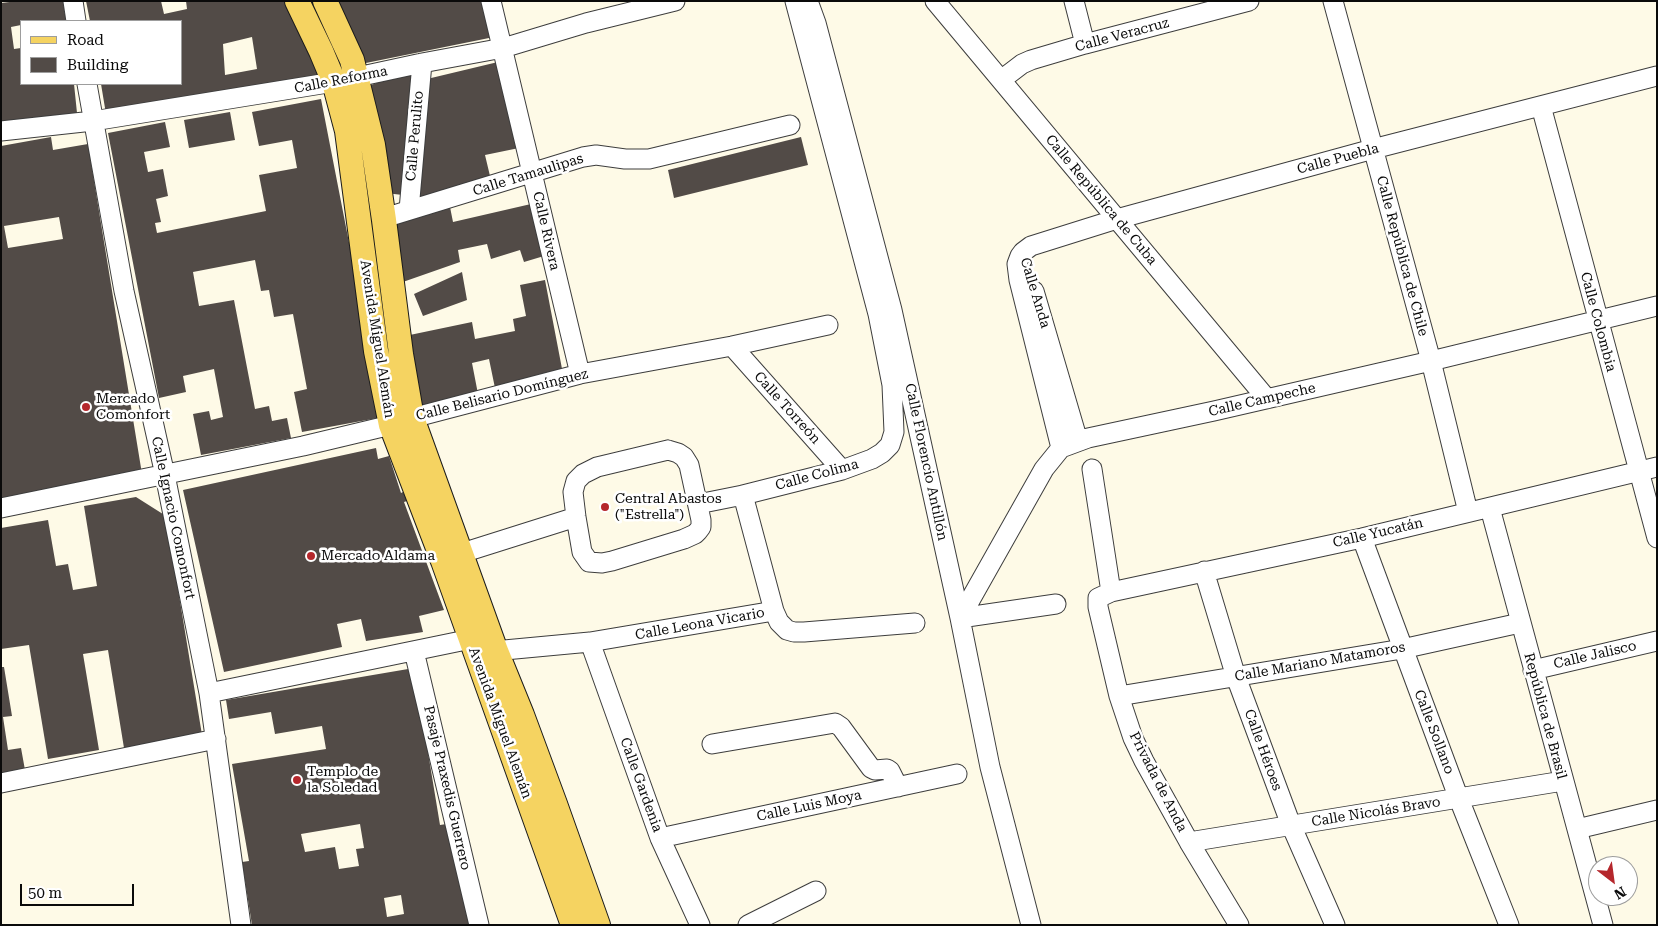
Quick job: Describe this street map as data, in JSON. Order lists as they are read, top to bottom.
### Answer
{
  "streets": {
    "main road": ["Avenida Miguel Alemán"],
    "street": [
      "Calle Veracruz",
      "Calle Reforma",
      "Calle Perulito",
      "Calle Puebla",
      "Calle Tamaulipas",
      "Calle República de Cuba",
      "Calle Rivera",
      "Calle República de Chile",
      "Calle Anda",
      "Calle Colombia",
      "Calle Belisario Domínguez",
      "Calle Campeche",
      "Calle Torreón",
      "Calle Florencio Antillón",
      "Calle Colima",
      "Calle Ignacio Comonfort",
      "Calle Yucatán",
      "Calle Leona Vicario",
      "Calle Jalisco",
      "Calle Mariano Matamoros",
      "República de Brasil",
      "Calle Sollano",
      "Calle Héroes",
      "Privada de Anda",
      "Calle Gardenia",
      "Pasaje Praxedis Guerrero",
      "Calle Luis Moya",
      "Calle Nicolás Bravo"
    ]
  },
  "crossings": [
    ["Calle Veracruz", "Calle República de Cuba"],
    ["Calle Reforma", "Calle Perulito"],
    ["Calle Reforma", "Calle Rivera"],
    ["Calle Reforma", "Avenida Miguel Alemán"],
    ["Calle Reforma", "Calle Ignacio Comonfort"],
    ["Calle Perulito", "Calle Tamaulipas"],
    ["Calle Puebla", "Calle República de Cuba"],
    ["Calle Puebla", "Calle República de Chile"],
    ["Calle Puebla", "Calle Anda"],
    ["Calle Puebla", "Calle Colombia"],
    ["Calle Tamaulipas", "Calle Rivera"],
    ["Calle Tamaulipas", "Avenida Miguel Alemán"],
    ["Calle República de Cuba", "Calle Campeche"],
    ["Calle Rivera", "Calle Belisario Domínguez"],
    ["Calle República de Chile", "Calle Campeche"],
    ["Calle República de Chile", "Calle Yucatán"],
    ["Calle Anda", "Calle Campeche"],
    ["Calle Colombia", "Calle Campeche"],
    ["Calle Colombia", "Calle Yucatán"],
    ["Avenida Miguel Alemán", "Calle Belisario Domínguez"],
    ["Avenida Miguel Alemán", "Calle Leona Vicario"],
    ["Calle Belisario Domínguez", "Calle Torreón"],
    ["Calle Belisario Domínguez", "Calle Ignacio Comonfort"],
    ["Calle Torreón", "Calle Colima"],
    ["Calle Ignacio Comonfort", "Calle Leona Vicario"],
    ["Calle Yucatán", "República de Brasil"],
    ["Calle Yucatán", "Calle Sollano"],
    ["Calle Yucatán", "Calle Héroes"],
    ["Calle Yucatán", "Privada de Anda"],
    ["Calle Leona Vicario", "Calle Gardenia"],
    ["Calle Leona Vicario", "Pasaje Praxedis Guerrero"],
    ["Calle Jalisco", "República de Brasil"],
    ["Calle Mariano Matamoros", "República de Brasil"],
    ["Calle Mariano Matamoros", "Calle Sollano"],
    ["Calle Mariano Matamoros", "Calle Héroes"],
    ["Calle Mariano Matamoros", "Privada de Anda"],
    ["República de Brasil", "Calle Nicolás Bravo"],
    ["Calle Sollano", "Calle Nicolás Bravo"],
    ["Calle Héroes", "Calle Nicolás Bravo"],
    ["Privada de Anda", "Calle Nicolás Bravo"],
    ["Calle Gardenia", "Calle Luis Moya"]
  ],
  "places": [
    "Mercado Comonfort",
    "Central Abastos (\"Estrella\")",
    "Mercado Aldama",
    "Templo de la Soledad"
  ],
  "legend": ["Road", "Building"],
  "scale_bar": "50 m",
  "north": "bottom right"
}
